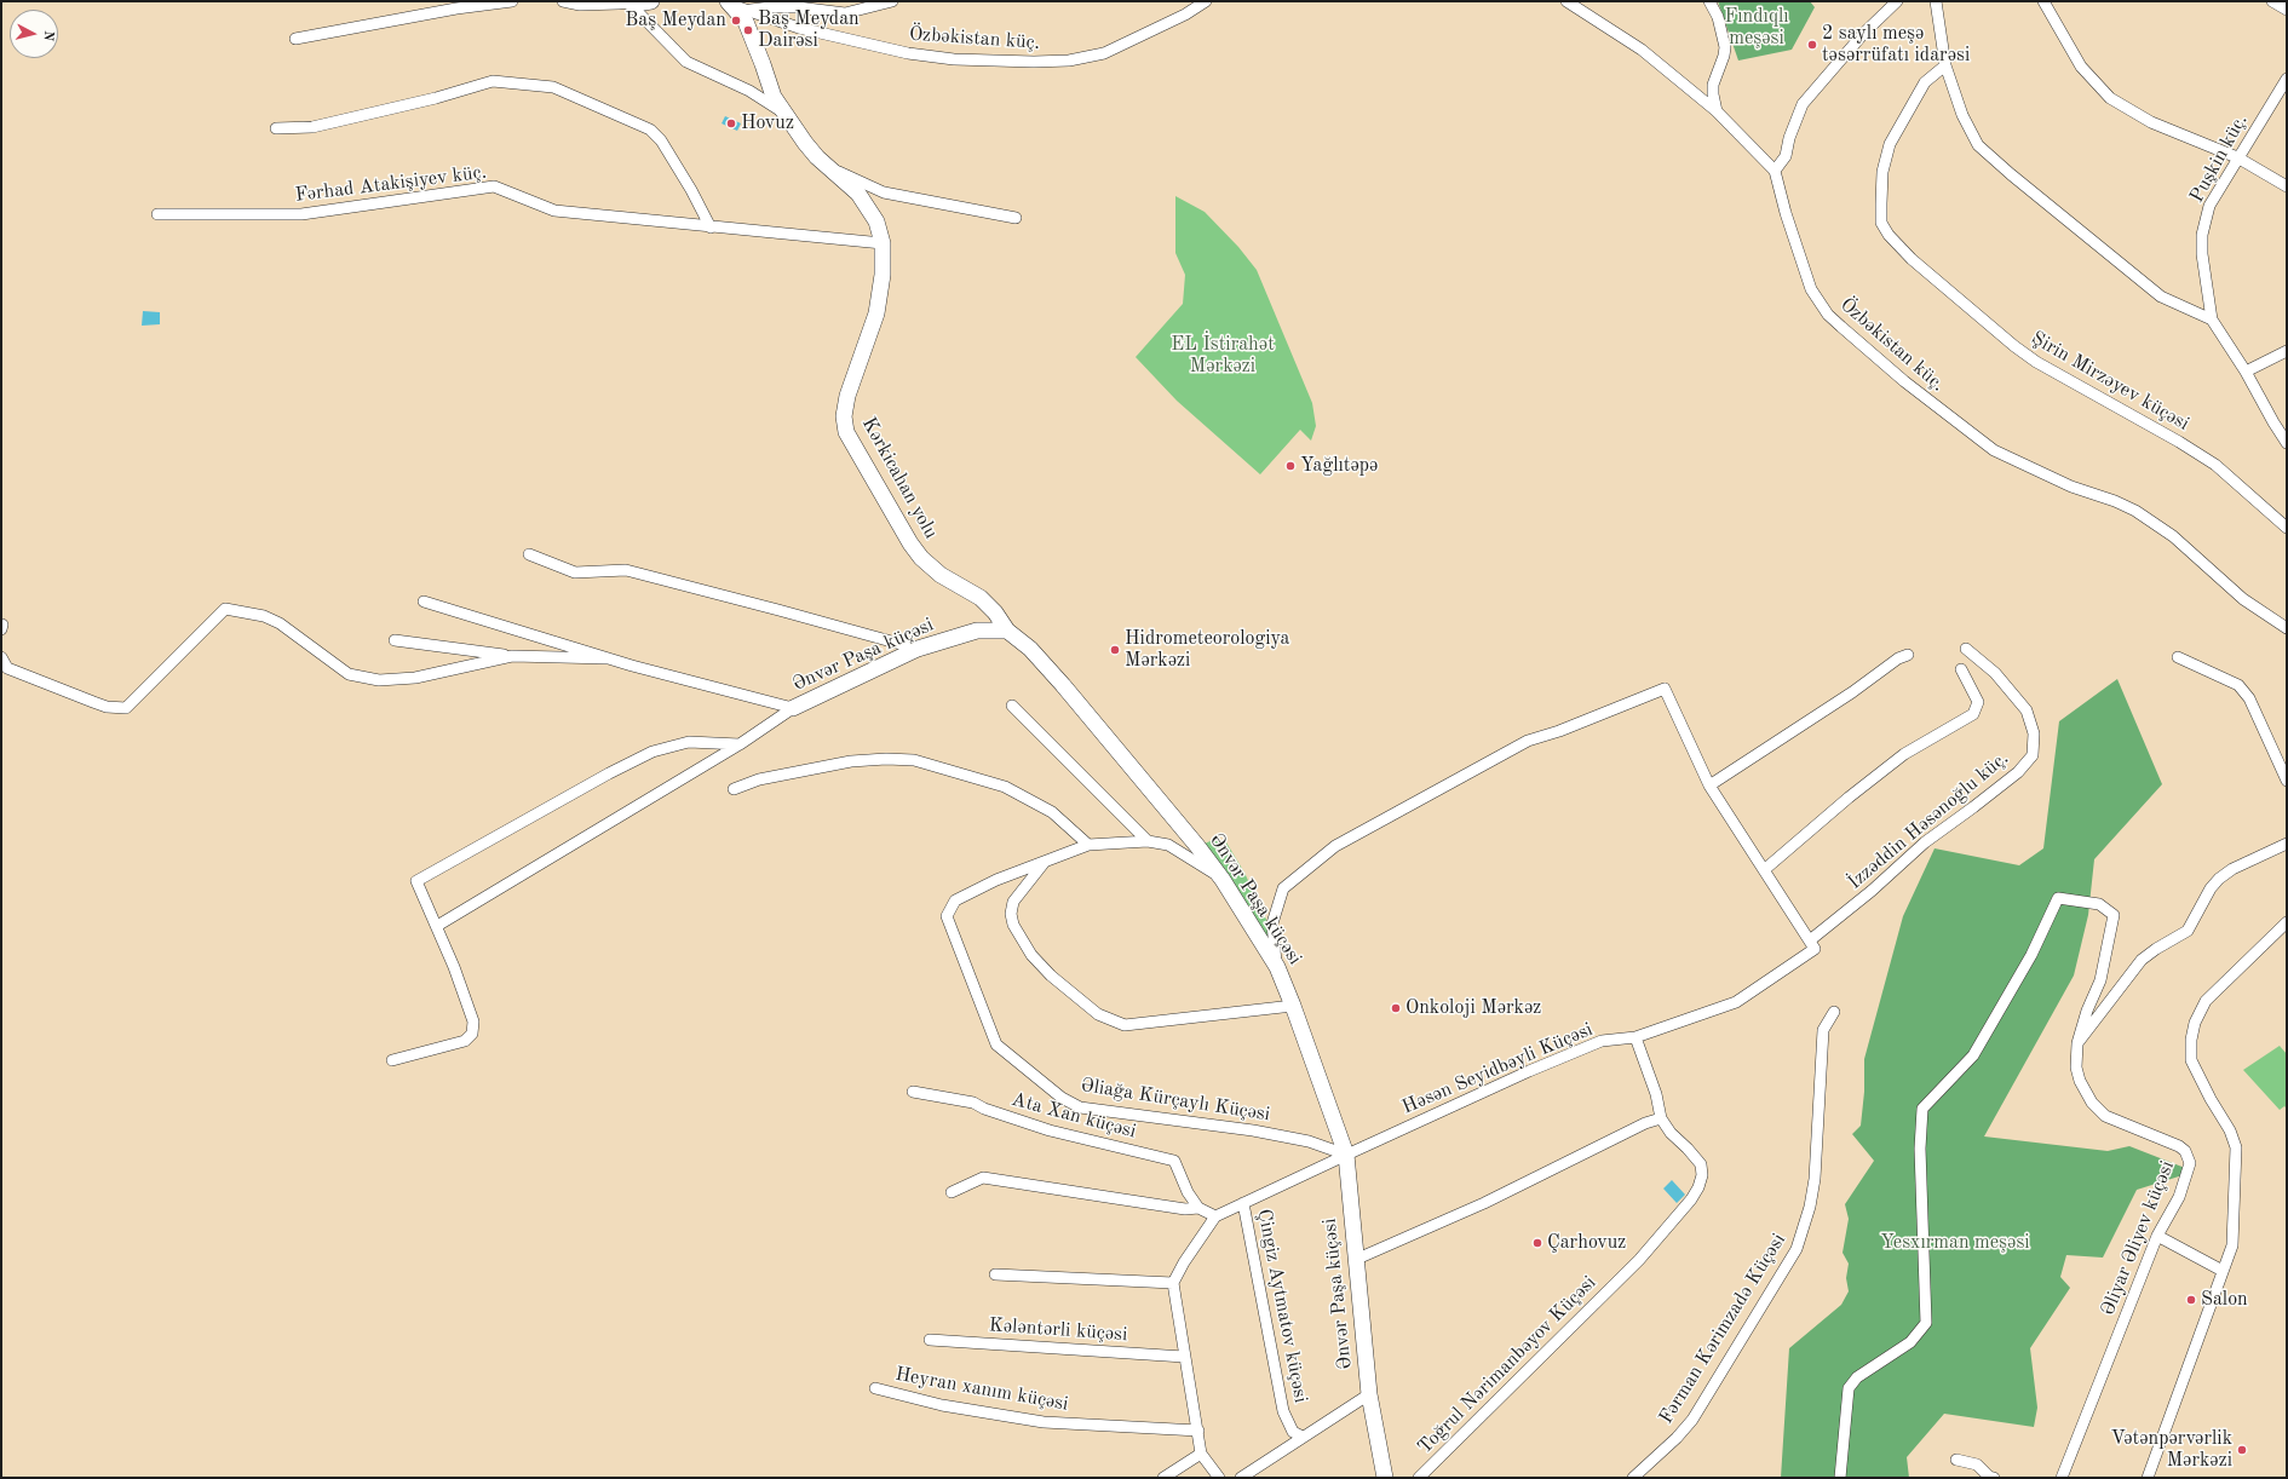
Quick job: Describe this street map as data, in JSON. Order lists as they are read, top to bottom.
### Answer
{
  "streets": {
    "street": [
      "Özbəkistan küç.",
      "Puşkin küç.",
      "Fərhad Atakişiyev küç.",
      "Şirin Mirzəyev küçəsi",
      "Kərkicahan yolu",
      "Ənvər Paşa küçəsi",
      "İzzəddin Həsənoğlu küç.",
      "Həsən Seyidbəyli Küçəsi",
      "Əliağa Kürçaylı Küçəsi",
      "Ata Xan küçəsi",
      "Əliyar Əliyev küçəsi",
      "Çingiz Aytmatov küçəsi",
      "Fərman Kərimzadə Küçəsi",
      "Kələntərli küçəsi",
      "Toğrul Nərimanbəyov Küçəsi",
      "Heyran xanım küçəsi"
    ]
  },
  "crossings": [
    ["Özbəkistan küç.", "Kərkicahan yolu"],
    ["Fərhad Atakişiyev küç.", "Kərkicahan yolu"],
    ["Kərkicahan yolu", "Ənvər Paşa küçəsi"],
    ["Ənvər Paşa küçəsi", "Həsən Seyidbəyli Küçəsi"],
    ["Ənvər Paşa küçəsi", "Əliağa Kürçaylı Küçəsi"],
    ["Ənvər Paşa küçəsi", "Çingiz Aytmatov küçəsi"],
    ["İzzəddin Həsənoğlu küç.", "Həsən Seyidbəyli Küçəsi"],
    ["Həsən Seyidbəyli Küçəsi", "Əliağa Kürçaylı Küçəsi"],
    ["Həsən Seyidbəyli Küçəsi", "Çingiz Aytmatov küçəsi"],
    ["Həsən Seyidbəyli Küçəsi", "Toğrul Nərimanbəyov Küçəsi"],
    ["Əliağa Kürçaylı Küçəsi", "Çingiz Aytmatov küçəsi"]
  ],
  "parks": ["Fındıqlı meşəsi", "EL İstirahət Mərkəzi", "Yesxırman meşəsi"],
  "places": [
    "Baş Meydan",
    "Baş Meydan Dairəsi",
    "2 saylı meşə təsərrüfatı idarəsi",
    "Hovuz",
    "Yağlıtəpə",
    "Hidrometeorologiya Mərkəzi",
    "Onkoloji Mərkəz",
    "Çarhovuz",
    "Salon",
    "Vətənpərvərlik Mərkəzi"
  ],
  "north": "right"
}
